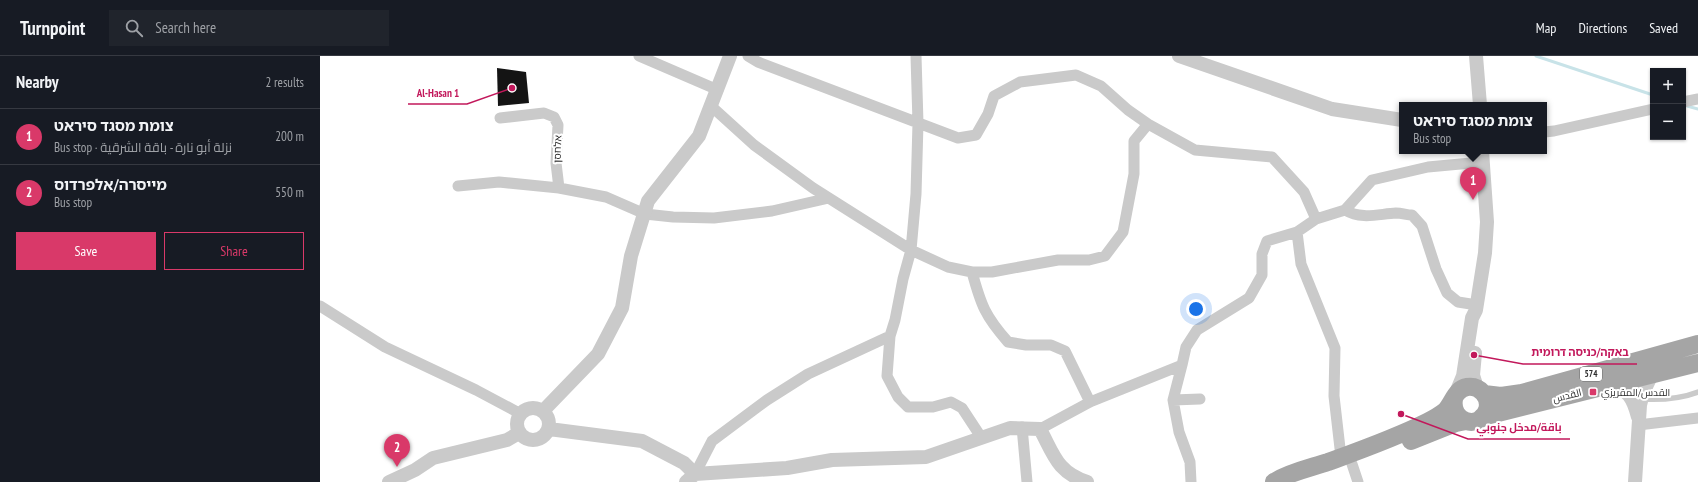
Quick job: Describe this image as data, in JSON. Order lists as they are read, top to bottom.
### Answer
{
  "streets": {
    "main road": ["574", "القدس"],
    "street": ["אלחסן"]
  },
  "crossings": [
    ["574", "القدس"]
  ],
  "places": {
    "other": ["Al-Hasan 1", "באקה/כניסה דרומית", "باقة/مدخل جنوبي"],
    "transit": ["القدس/المقريزي"]
  },
  "page": {
    "header": "Turnpoint",
    "search": "Search here",
    "nav": ["Map", "Directions", "Saved"],
    "heading": ["Nearby", "2 results"],
    "map_buttons": ["+", "−"],
    "popup": ["צומת מסגד סיראט", "Bus stop"],
    "list": [
      {
        "mark": "1",
        "name": "צומת מסגד סיראט",
        "note": "Bus stop · نزلة أبو نارة - باقة الشرقية",
        "value": "200 m"
      },
      {
        "mark": "2",
        "name": "מייסרה/אלפרדוס",
        "note": "Bus stop",
        "value": "550 m"
      }
    ],
    "pins": ["1", "2"],
    "buttons": ["Save", "Share"]
  }
}
